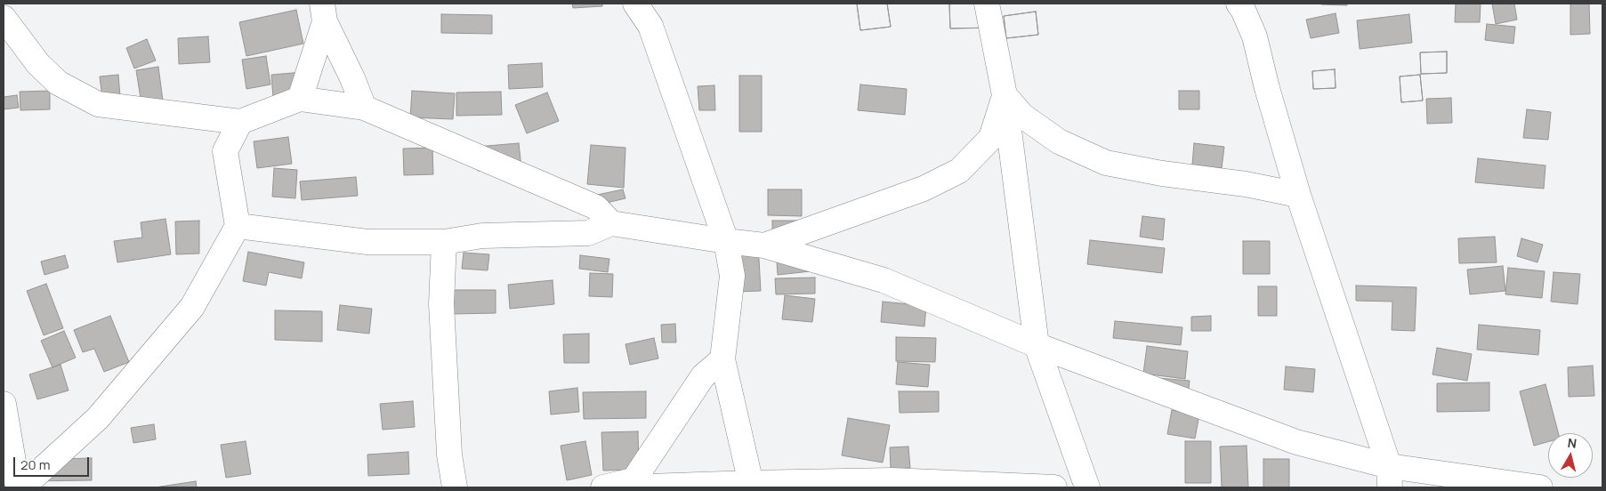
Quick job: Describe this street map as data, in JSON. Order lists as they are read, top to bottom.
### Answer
{
  "scale_bar": "20 m",
  "north": "top"
}
